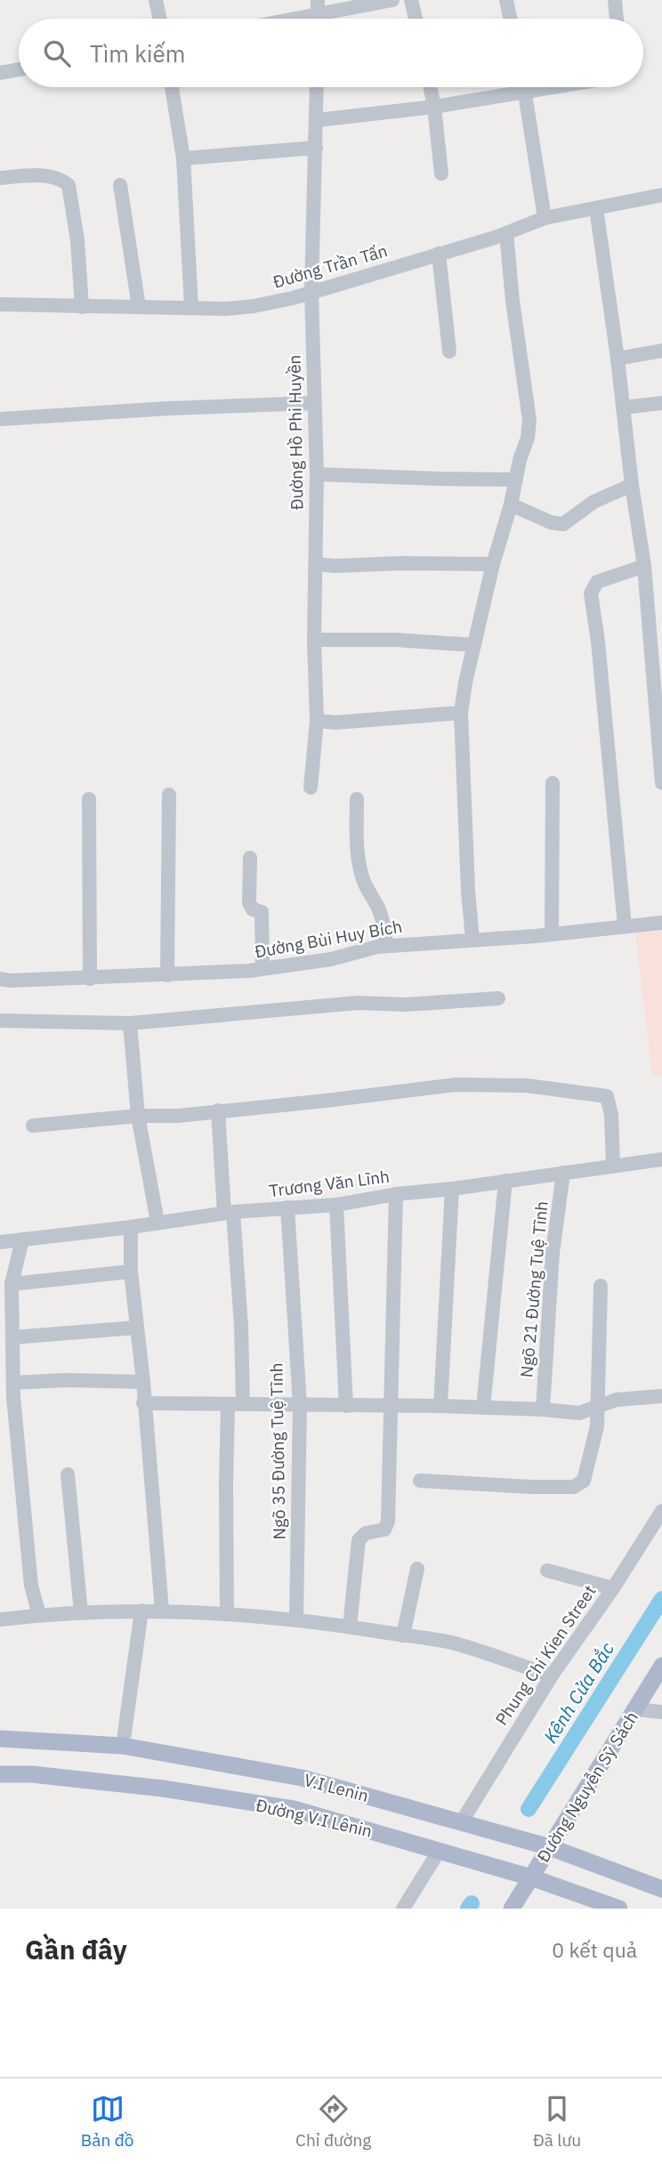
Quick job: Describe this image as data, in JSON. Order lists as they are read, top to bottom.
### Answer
{
  "streets": {
    "main road": ["Đường Nguyễn Sỹ Sách", "V.I Lenin", "Đường V.I Lênin"],
    "street": [
      "Đường Trần Tấn",
      "Đường Hồ Phi Huyền",
      "Đường Bùi Huy Bích",
      "Trương Văn Lĩnh",
      "Ngõ 21 Đường Tuệ Tĩnh",
      "Ngõ 35 Đường Tuệ Tĩnh",
      "Phung Chi Kien Street"
    ]
  },
  "crossings": [
    ["Đường Trần Tấn", "Đường Hồ Phi Huyền"],
    ["Trương Văn Lĩnh", "Ngõ 21 Đường Tuệ Tĩnh"],
    ["Trương Văn Lĩnh", "Ngõ 35 Đường Tuệ Tĩnh"],
    ["Phung Chi Kien Street", "V.I Lenin"],
    ["Đường Nguyễn Sỹ Sách", "V.I Lenin"],
    ["Đường Nguyễn Sỹ Sách", "Đường V.I Lênin"]
  ],
  "water": ["Kênh Cửa Bắc"],
  "page": {
    "search": "Tìm kiếm",
    "heading": ["Gần đây", "0 kết quả"],
    "nav": ["Bản đồ", "Chỉ đường", "Đã lưu"]
  }
}
